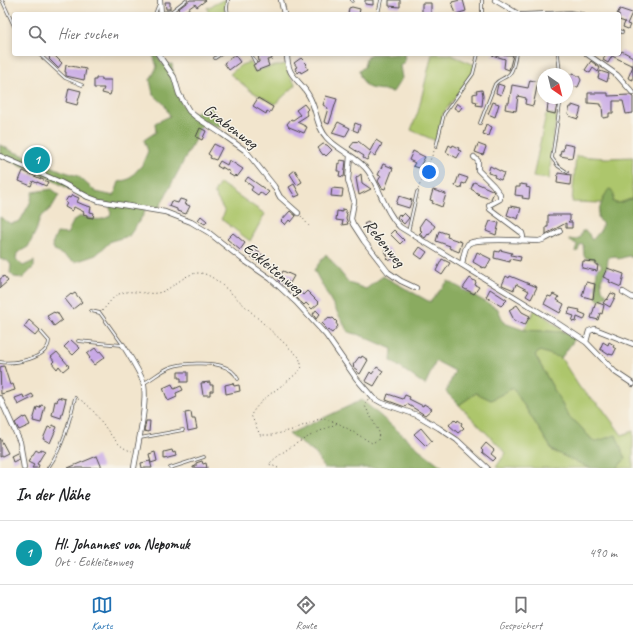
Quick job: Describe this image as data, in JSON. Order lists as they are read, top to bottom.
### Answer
{
  "streets": {
    "street": ["Grabenweg", "Rebenweg", "Eckleitenweg"]
  },
  "north": "bottom right",
  "page": {
    "search": "Hier suchen",
    "pins": "1",
    "heading": "In der Nähe",
    "list": [
      {
        "mark": "1",
        "name": "Hl. Johannes von Nepomuk",
        "note": "Ort · Eckleitenweg",
        "value": "490 m"
      }
    ],
    "nav": ["Karte", "Route", "Gespeichert"]
  }
}
